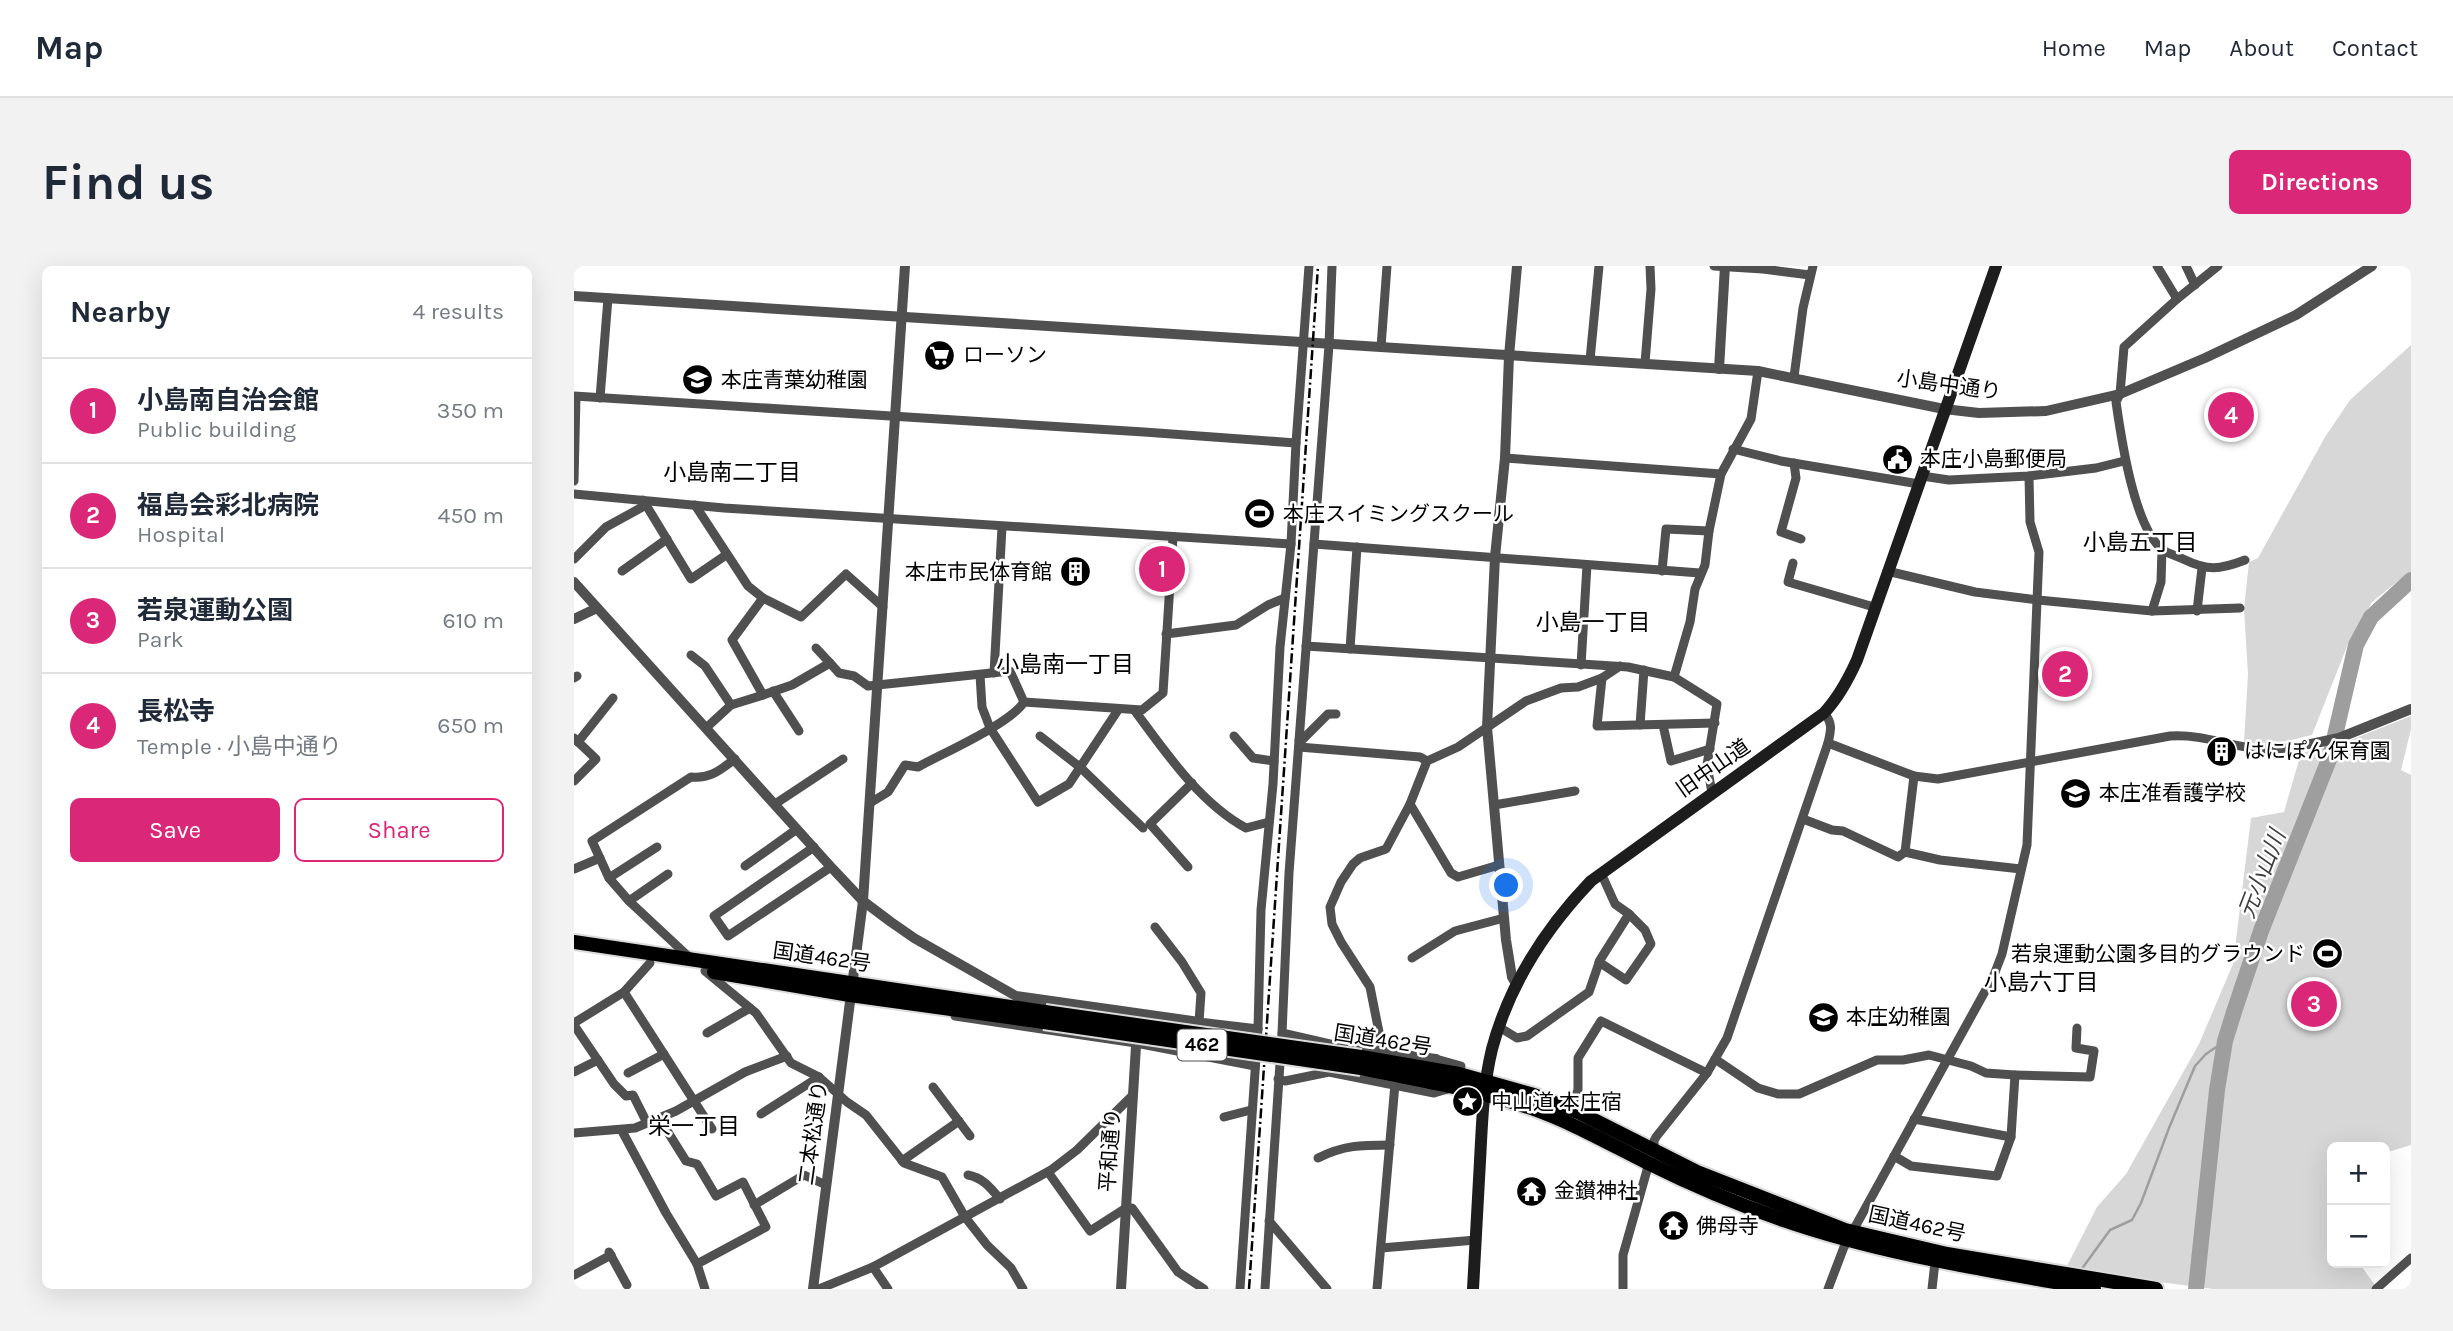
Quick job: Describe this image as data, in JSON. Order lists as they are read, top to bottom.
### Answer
{
  "streets": {
    "highway": ["国道462号", "462"],
    "main road": ["旧中山道"],
    "street": ["小島中通り", "二本松通り", "平和通り"]
  },
  "crossings": [
    ["小島中通り", "旧中山道"],
    ["小島中通り", "二本松通り"],
    ["旧中山道", "国道462号"],
    ["国道462号", "二本松通り"]
  ],
  "districts": [
    "小島南二丁目",
    "小島五丁目",
    "小島一丁目",
    "小島南一丁目",
    "小島六丁目",
    "栄一丁目"
  ],
  "water": ["元小山川"],
  "places": {
    "supermarket": ["ローソン"],
    "school or university": ["本庄青葉幼稚園", "本庄准看護学校", "本庄幼稚園"],
    "public building": ["本庄小島郵便局"],
    "sports": ["本庄スイミングスクール", "若泉運動公園多目的グラウンド"],
    "building": ["本庄市民体育館", "はにぽん保育園"],
    "place": ["中山道 本庄宿"],
    "temple": ["金鑚神社", "佛母寺"]
  },
  "page": {
    "header": "Map",
    "nav": [
      "Home",
      "Map",
      "About",
      "Contact"
    ],
    "buttons": [
      "Directions",
      ["Save", "Share"]
    ],
    "title": "Find us",
    "heading": ["Nearby", "4 results"],
    "list": [
      {
        "mark": "1",
        "name": "小島南自治会館",
        "note": "Public building",
        "value": "350 m"
      },
      {
        "mark": "2",
        "name": "福島会彩北病院",
        "note": "Hospital",
        "value": "450 m"
      },
      {
        "mark": "3",
        "name": "若泉運動公園",
        "note": "Park",
        "value": "610 m"
      },
      {
        "mark": "4",
        "name": "長松寺",
        "note": "Temple · 小島中通り",
        "value": "650 m"
      }
    ],
    "pins": [
      "4",
      "1",
      "2",
      "3"
    ],
    "map_buttons": ["+", "−"]
  }
}
